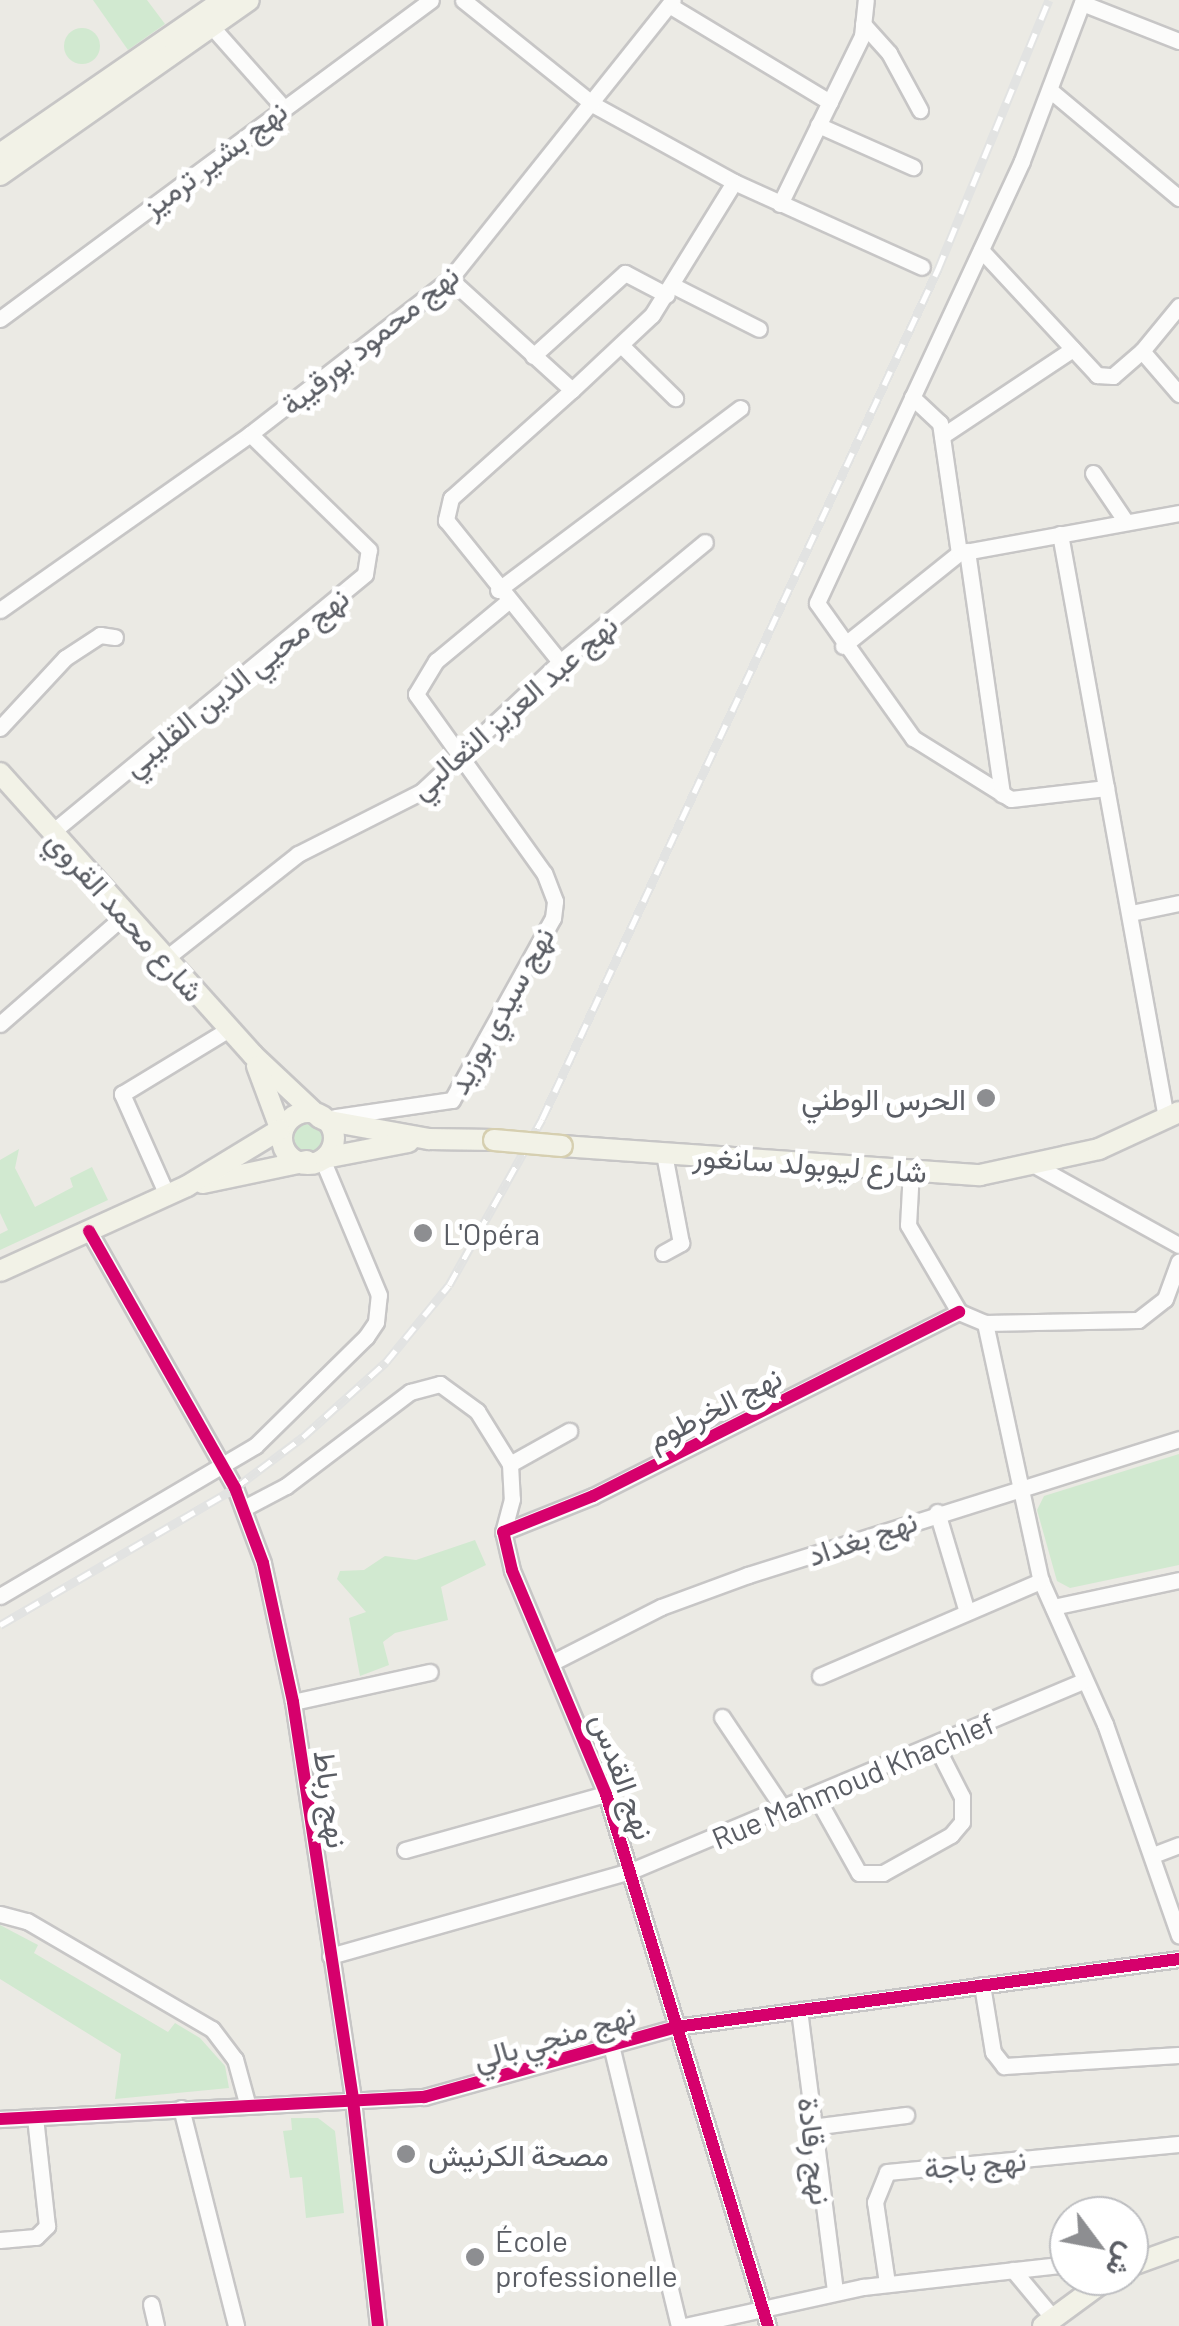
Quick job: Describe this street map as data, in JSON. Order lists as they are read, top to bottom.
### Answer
{
  "streets": {
    "main road": ["شارع محمد القروي", "شارع ليوبولد سانغور"],
    "street": [
      "نهج بشير ترميز",
      "نهج محمود بورقيبة",
      "نهج محيي الدين القليبي",
      "نهج عبد العزيز الثعالبي",
      "نهج سيدي بوزيد",
      "نهج الخرطوم",
      "نهج بغداد",
      "نهج القدس",
      "Rue Mahmoud Khachlef",
      "نهج رباط",
      "نهج منجي بالي",
      "نهج رقادة",
      "نهج باجة"
    ]
  },
  "crossings": [
    ["نهج محمود بورقيبة", "نهج محيي الدين القليبي"],
    ["نهج محيي الدين القليبي", "شارع محمد القروي"],
    ["نهج عبد العزيز الثعالبي", "شارع محمد القروي"],
    ["نهج عبد العزيز الثعالبي", "نهج سيدي بوزيد"],
    ["شارع محمد القروي", "نهج سيدي بوزيد"],
    ["شارع محمد القروي", "شارع ليوبولد سانغور"],
    ["نهج سيدي بوزيد", "شارع ليوبولد سانغور"],
    ["شارع ليوبولد سانغور", "نهج رباط"],
    ["نهج الخرطوم", "نهج القدس"],
    ["نهج بغداد", "نهج القدس"],
    ["نهج القدس", "Rue Mahmoud Khachlef"],
    ["نهج القدس", "نهج منجي بالي"],
    ["Rue Mahmoud Khachlef", "نهج رباط"],
    ["نهج رباط", "نهج منجي بالي"],
    ["نهج منجي بالي", "نهج رقادة"]
  ],
  "places": [
    "الحرس الوطني",
    "L'Opéra",
    "مصحة الكرنيش",
    "École professionelle"
  ],
  "north": "bottom right"
}
